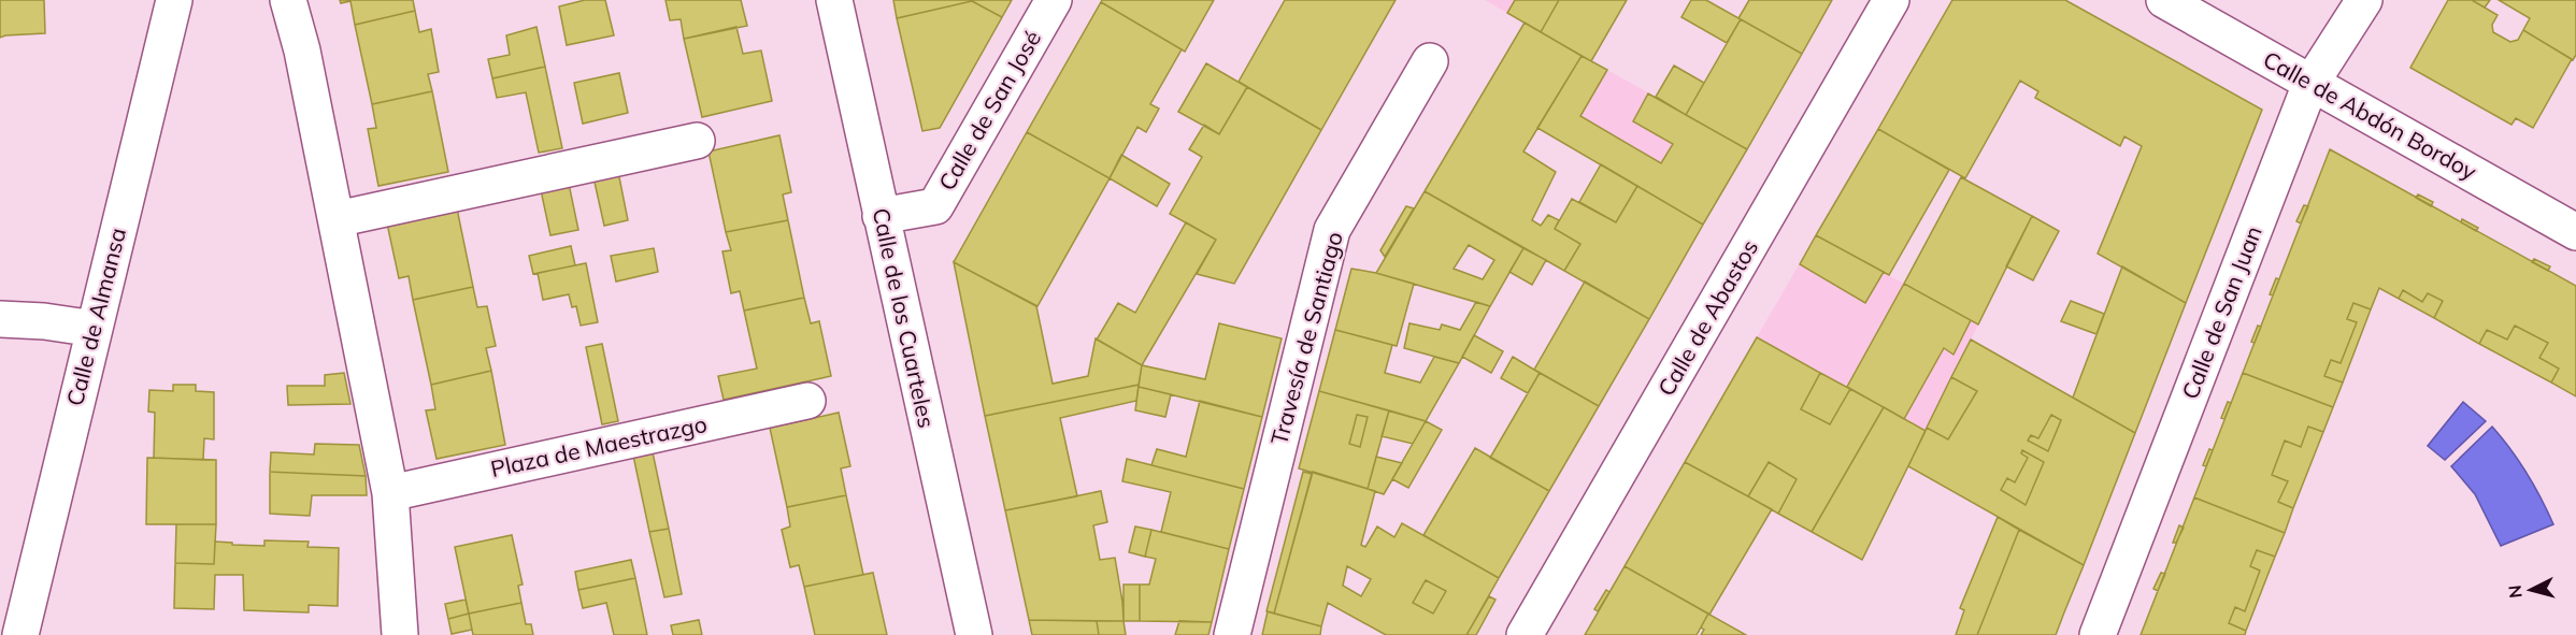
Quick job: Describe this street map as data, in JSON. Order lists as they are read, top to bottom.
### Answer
{
  "streets": {
    "street": [
      "Calle de San José",
      "Calle de Abdón Bordoy",
      "Calle de San Juan",
      "Calle de Almansa",
      "Calle de los Cuarteles",
      "Calle de Abastos",
      "Travesía de Santiago",
      "Plaza de Maestrazgo"
    ]
  },
  "crossings": [
    ["Calle de San José", "Calle de los Cuarteles"],
    ["Calle de Abdón Bordoy", "Calle de San Juan"]
  ],
  "north": "left"
}
